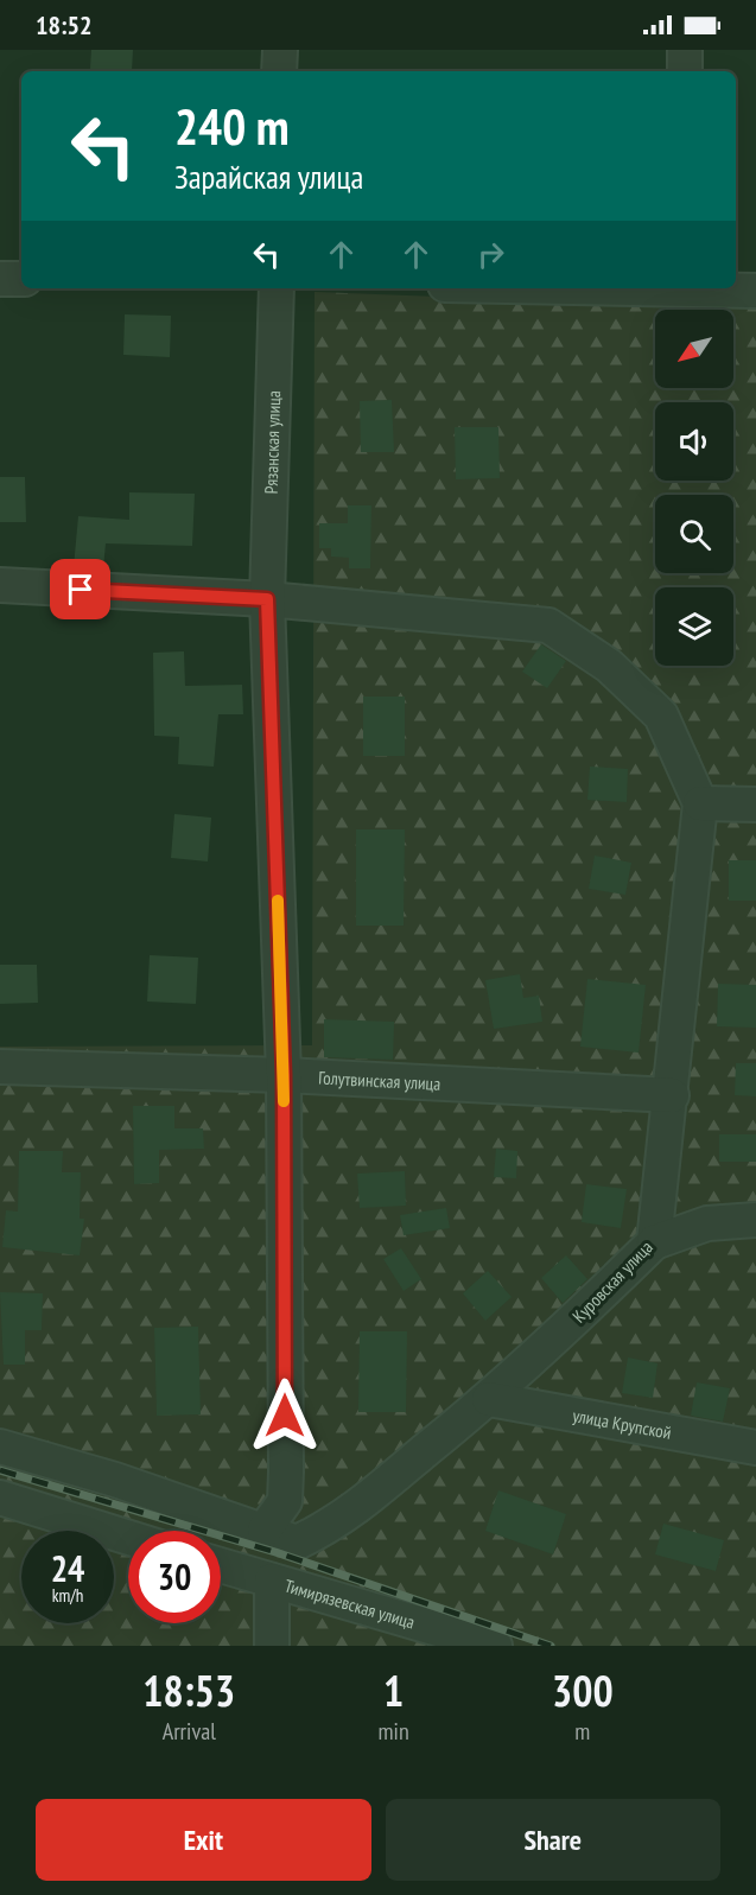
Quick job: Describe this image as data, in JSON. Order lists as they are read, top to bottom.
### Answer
{
  "streets": {
    "street": [
      "Рязанская улица",
      "Голутвинская улица",
      "Куровская улица",
      "улица Крупской",
      "Тимирязевская улица"
    ]
  },
  "crossings": [
    ["Рязанская улица", "Голутвинская улица"],
    ["Рязанская улица", "Куровская улица"],
    ["Голутвинская улица", "Куровская улица"],
    ["Куровская улица", "улица Крупской"]
  ],
  "north": "bottom left",
  "page": {
    "status": "18:52",
    "turn": ["240 m", "Зарайская улица"],
    "speed": "24 km/h",
    "limit": "30",
    "eta": [
      "18:53",
      "Arrival",
      "1",
      "min",
      "300",
      "m"
    ],
    "buttons": ["Exit", "Share"]
  }
}
